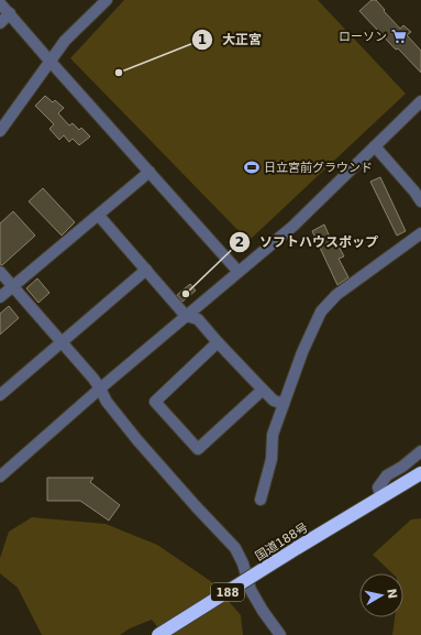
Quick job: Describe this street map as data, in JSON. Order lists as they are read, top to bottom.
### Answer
{
  "streets": {
    "highway": ["国道188号", "188"]
  },
  "places": {
    "supermarket": ["ローソン"],
    "other": ["大正宮", "ソフトハウスポップ"],
    "sports": ["日立宮前グラウンド"]
  },
  "north": "right"
}
